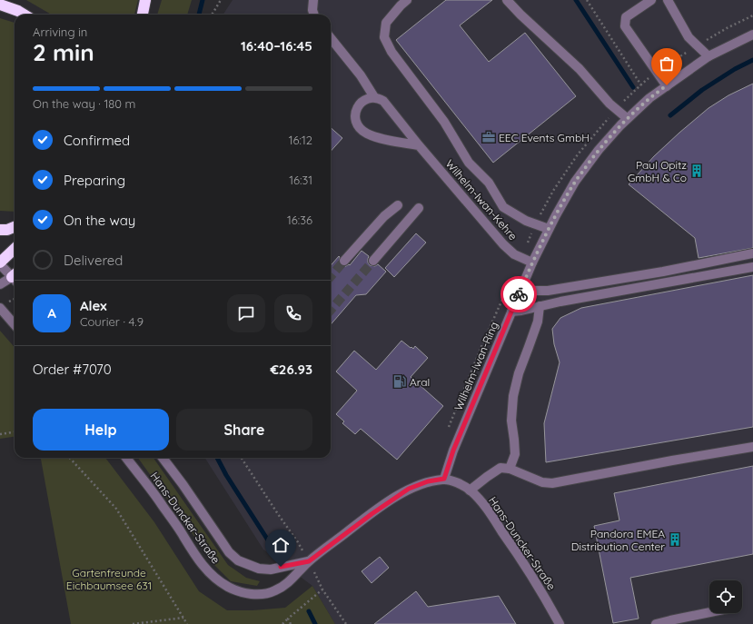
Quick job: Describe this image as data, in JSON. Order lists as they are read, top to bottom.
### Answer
{
  "streets": {
    "street": ["Wilhelm-Iwan-Kehre", "Wilhelm-Iwan-Ring", "Hans-Duncker-Straße"]
  },
  "crossings": [
    ["Wilhelm-Iwan-Kehre", "Wilhelm-Iwan-Ring"],
    ["Wilhelm-Iwan-Ring", "Hans-Duncker-Straße"]
  ],
  "parks": ["Gartenfreunde Eichbaumsee 631"],
  "places": {
    "office": ["EEC Events GmbH"],
    "building": ["Paul Opitz GmbH & Co", "Pandora EMEA Distribution Center"],
    "fuel station": ["Aral"]
  },
  "page": {
    "heading": ["2 min", "Arriving in", "16:40–16:45"],
    "panel": [
      "Alex",
      "Courier · 4.9",
      "Order #7070",
      "€26.93"
    ],
    "bar": "On the way · 180 m",
    "list": [
      ["Confirmed", "16:12"],
      ["Preparing", "16:31"],
      ["On the way", "16:36"],
      "Delivered"
    ],
    "round": "A",
    "buttons": ["Help", "Share"]
  }
}
